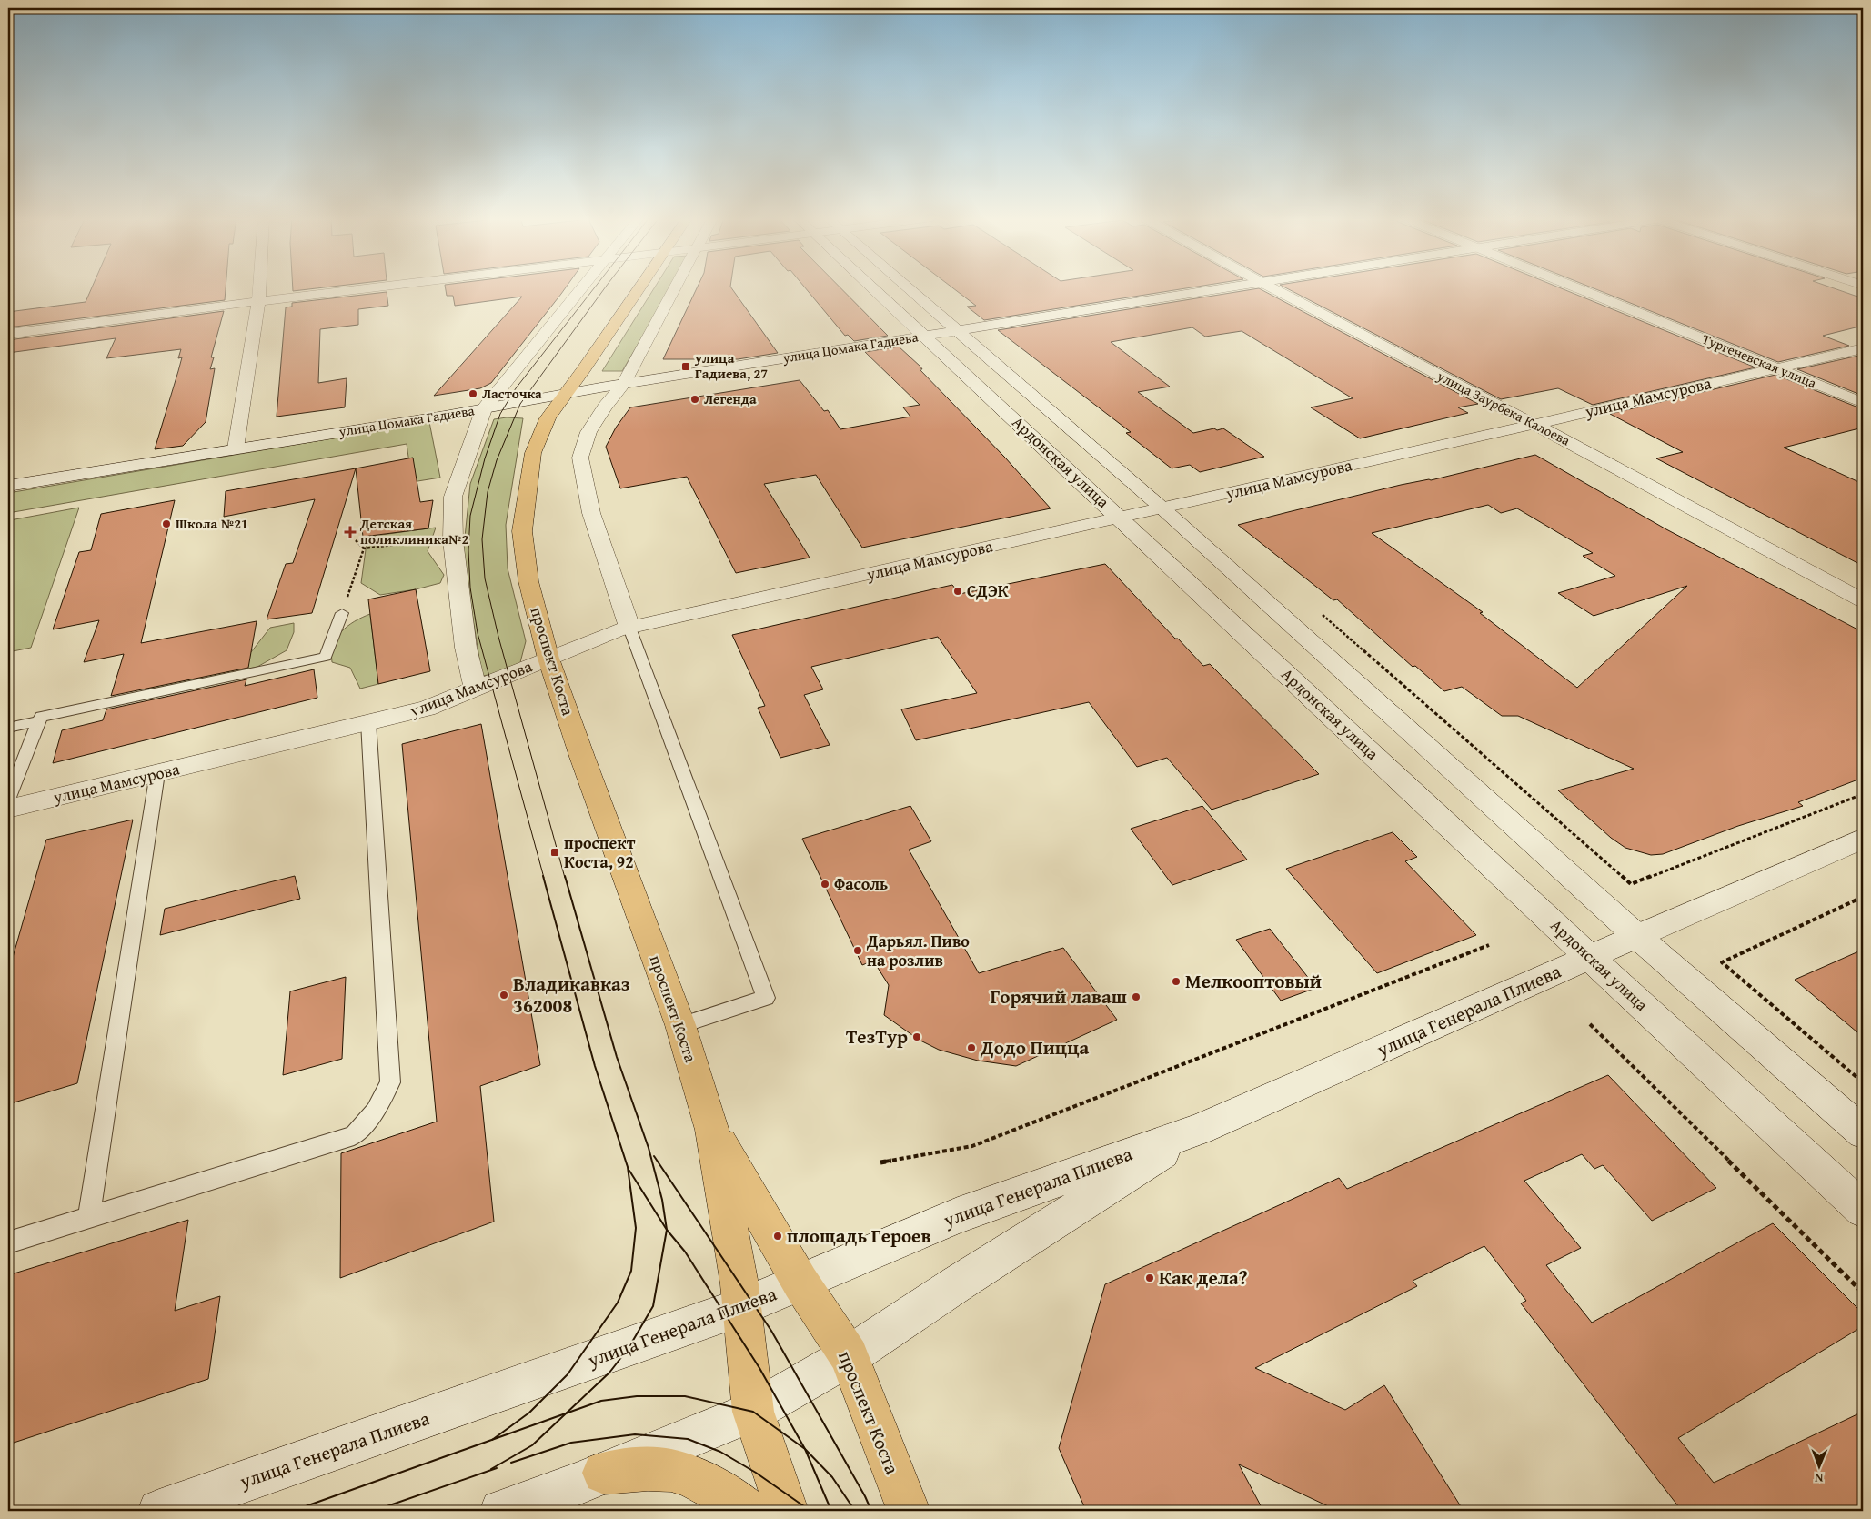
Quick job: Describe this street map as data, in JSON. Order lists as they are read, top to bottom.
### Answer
{
  "streets": {
    "main road": ["проспект Коста"],
    "street": [
      "улица Цомака Гадиева",
      "Тургеневская улица",
      "улица Мамсурова",
      "улица Заурбека Калоева",
      "Ардонская улица",
      "улица Генерала Плиева"
    ]
  },
  "crossings": [
    ["улица Цомака Гадиева", "Ардонская улица"],
    ["улица Цомака Гадиева", "проспект Коста"],
    ["Тургеневская улица", "улица Мамсурова"],
    ["улица Мамсурова", "улица Заурбека Калоева"],
    ["улица Мамсурова", "Ардонская улица"],
    ["улица Мамсурова", "проспект Коста"],
    ["Ардонская улица", "улица Генерала Плиева"],
    ["проспект Коста", "улица Генерала Плиева"]
  ],
  "places": {
    "transit": ["улица Гадиева, 27", "проспект Коста, 92"],
    "other": [
      "Ласточка",
      "Легенда",
      "Школа №21",
      "СДЭК",
      "Фасоль",
      "Дарьял. Пиво на розлив",
      "Мелкооптовый",
      "Владикавказ 362008",
      "Горячий лаваш",
      "ТезТур",
      "Додо Пицца",
      "площадь Героев",
      "Как дела?"
    ],
    "health": ["Детская поликлиника№2"]
  },
  "north": "bottom"
}
